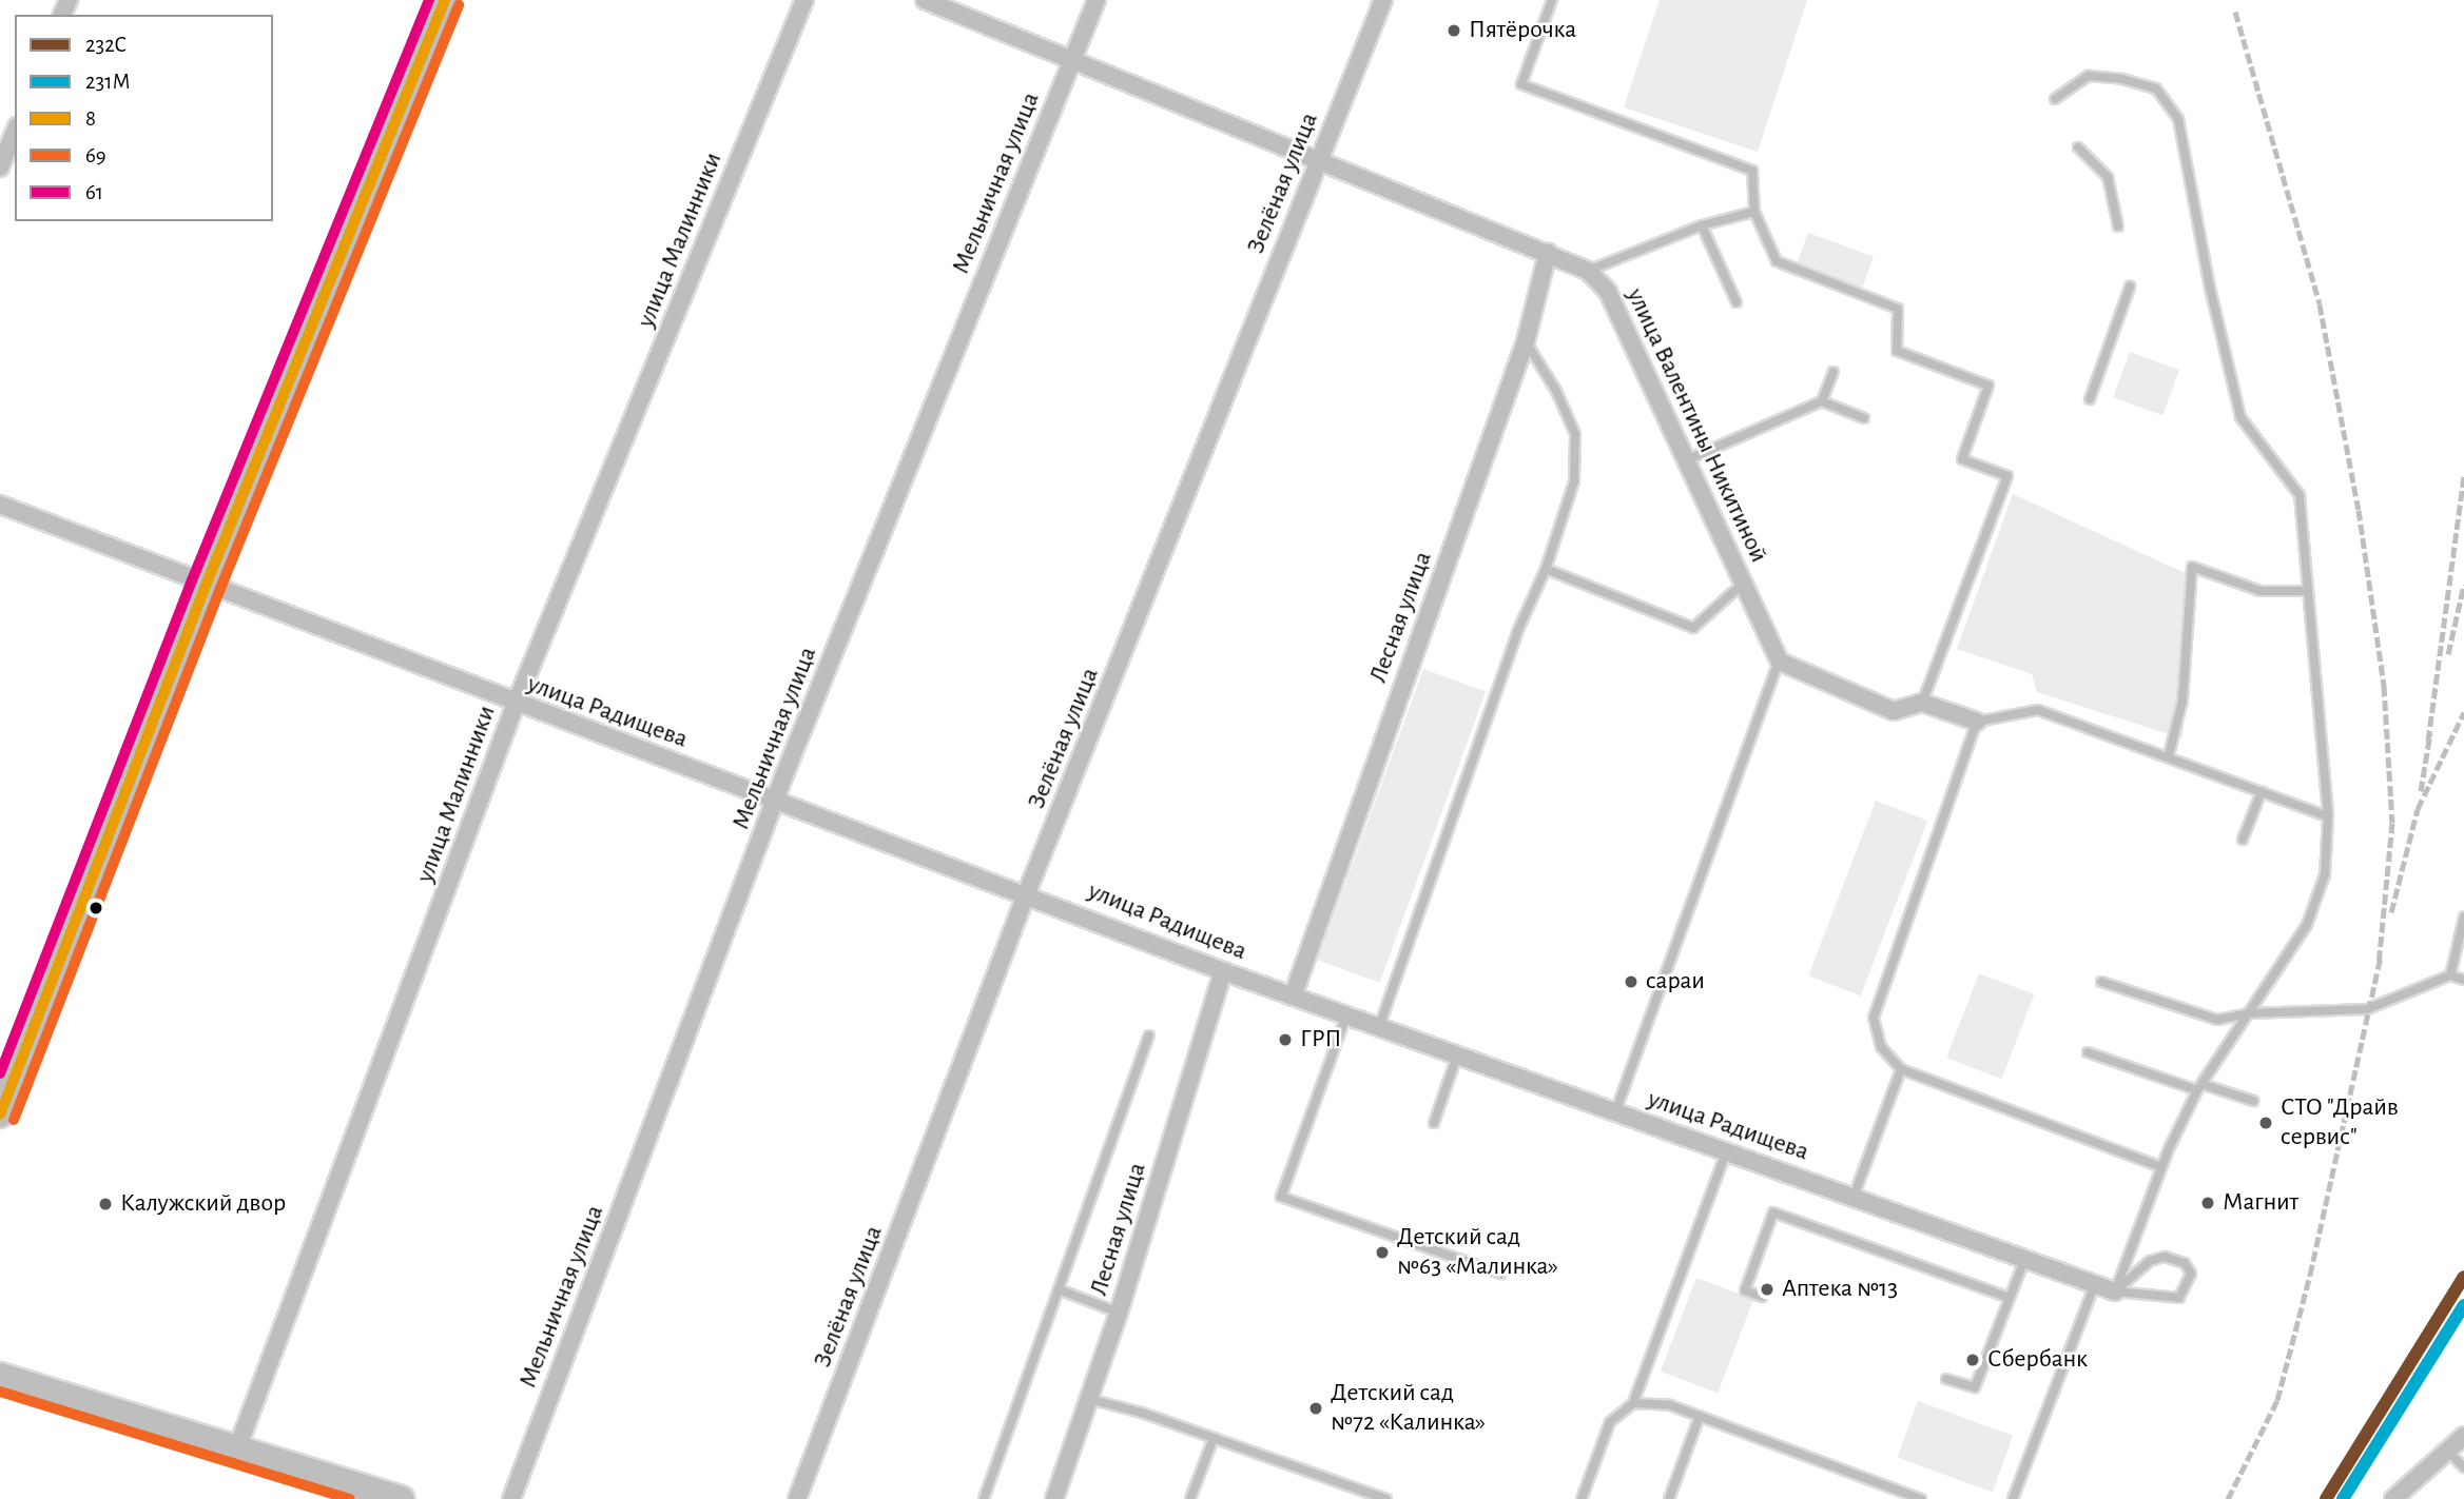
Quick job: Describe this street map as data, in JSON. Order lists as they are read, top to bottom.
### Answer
{
  "streets": {
    "street": [
      "Мельничная улица",
      "Зелёная улица",
      "улица Малинники",
      "улица Валентины Никитиной",
      "Лесная улица",
      "улица Радищева"
    ]
  },
  "crossings": [
    ["Мельничная улица", "улица Валентины Никитиной"],
    ["Мельничная улица", "улица Радищева"],
    ["Зелёная улица", "улица Валентины Никитиной"],
    ["Зелёная улица", "улица Радищева"],
    ["улица Малинники", "улица Радищева"],
    ["улица Валентины Никитиной", "Лесная улица"],
    ["Лесная улица", "улица Радищева"]
  ],
  "places": [
    "Пятёрочка",
    "сараи",
    "ГРП",
    "СТО \"Драйв сервис\"",
    "Магнит",
    "Калужский двор",
    "Детский сад №63 «Малинка»",
    "Аптека №13",
    "Сбербанк",
    "Детский сад №72 «Калинка»"
  ],
  "lines": [
    "transit line 8",
    "transit line 61",
    "transit line 69",
    "transit line 232C",
    "transit line 231М"
  ],
  "legend": [
    "232C",
    "231М",
    "8",
    "69",
    "61"
  ]
}
